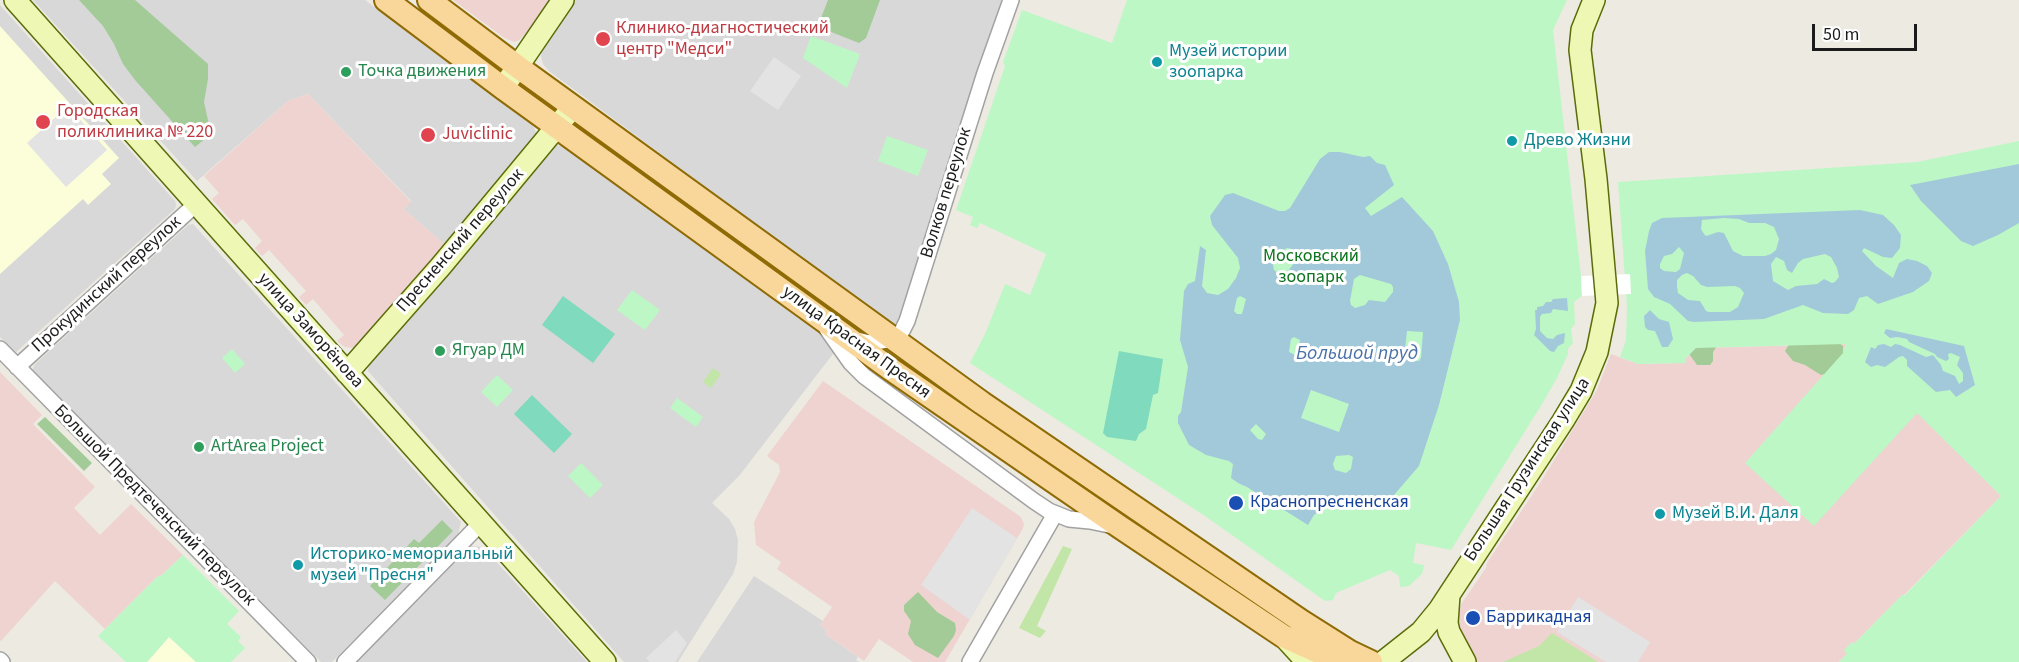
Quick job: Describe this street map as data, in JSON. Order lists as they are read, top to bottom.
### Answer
{
  "streets": {
    "main road": ["улица Красная Пресня"],
    "street": [
      "Волков переулок",
      "Пресненский переулок",
      "Прокудинский переулок",
      "улица Заморёнова",
      "Большая Грузинская улица",
      "Большой Предтеченский переулок"
    ]
  },
  "crossings": [
    ["Волков переулок", "улица Красная Пресня"],
    ["Пресненский переулок", "улица Заморёнова"],
    ["Пресненский переулок", "улица Красная Пресня"],
    ["Прокудинский переулок", "улица Заморёнова"],
    ["Прокудинский переулок", "Большой Предтеченский переулок"]
  ],
  "water": ["Большой пруд"],
  "parks": ["Московский зоопарк"],
  "places": [
    "Клинико-диагностический центр \"Медси\"",
    "Музей истории зоопарка",
    "Точка движения",
    "Городская поликлиника № 220",
    "Juviclinic",
    "Древо Жизни",
    "Ягуар ДМ",
    "ArtArea Project",
    "Краснопресненская",
    "Музей В.И. Даля",
    "Историко-мемориальный музей \"Пресня\"",
    "Баррикадная"
  ],
  "scale_bar": "50 m"
}
